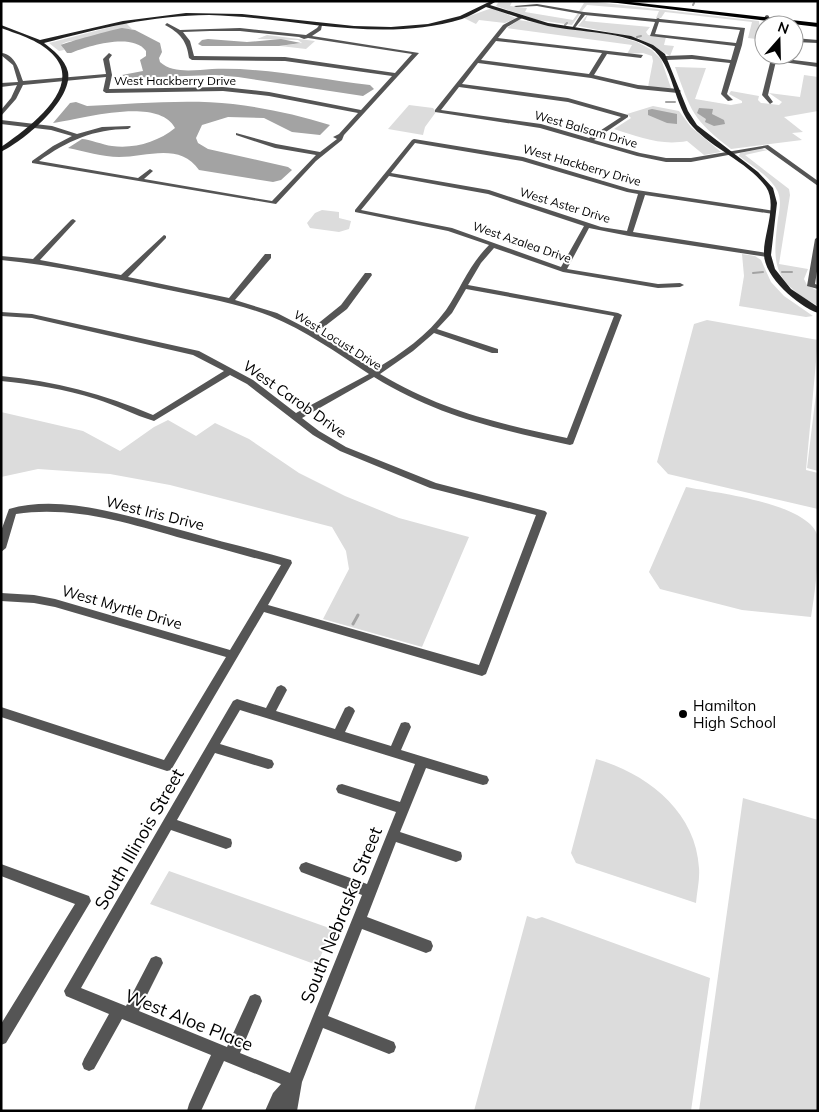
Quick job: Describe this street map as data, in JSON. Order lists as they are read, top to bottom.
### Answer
{
  "streets": {
    "street": [
      "West Hackberry Drive",
      "West Balsam Drive",
      "West Aster Drive",
      "West Azalea Drive",
      "West Locust Drive",
      "West Carob Drive",
      "West Iris Drive",
      "West Myrtle Drive",
      "South Illinois Street",
      "South Nebraska Street",
      "West Aloe Place"
    ]
  },
  "crossings": [
    ["West Hackberry Drive", "West Aster Drive"],
    ["West Hackberry Drive", "West Azalea Drive"],
    ["West Aster Drive", "West Azalea Drive"],
    ["West Carob Drive", "West Iris Drive"],
    ["South Illinois Street", "West Aloe Place"],
    ["South Nebraska Street", "West Aloe Place"]
  ],
  "places": ["Hamilton High School"],
  "north": "top"
}
